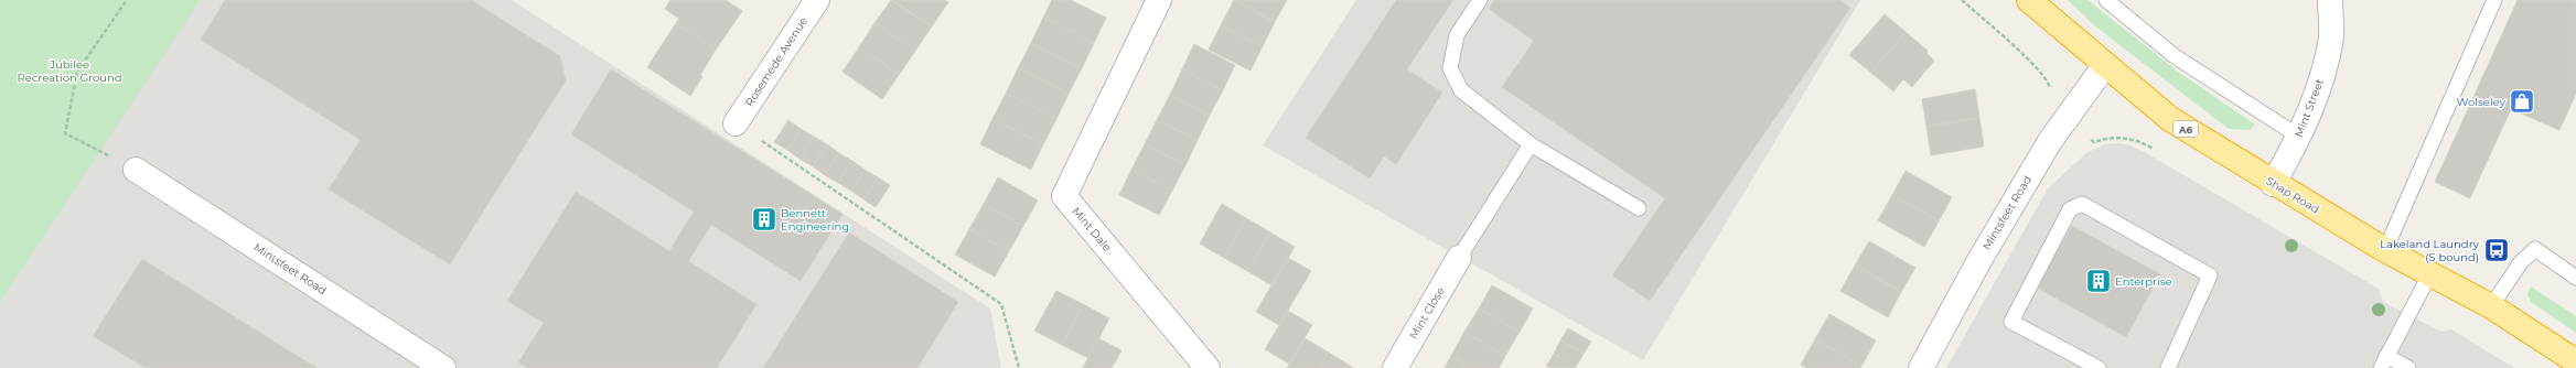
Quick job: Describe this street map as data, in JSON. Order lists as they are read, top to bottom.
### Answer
{
  "streets": {
    "highway": ["A6", "Shap Road"],
    "street": [
      "Rosemede Avenue",
      "Mint Street",
      "Mintsfeet Road",
      "Mint Dale",
      "Mint Close"
    ]
  },
  "crossings": [
    ["Mint Street", "Shap Road"],
    ["Shap Road", "Mintsfeet Road"]
  ],
  "parks": ["Jubilee Recreation Ground"],
  "places": {
    "shop": ["Wolseley"],
    "building": ["Bennett Engineering", "Enterprise"],
    "bus stop": ["Lakeland Laundry (S bound)"]
  }
}
